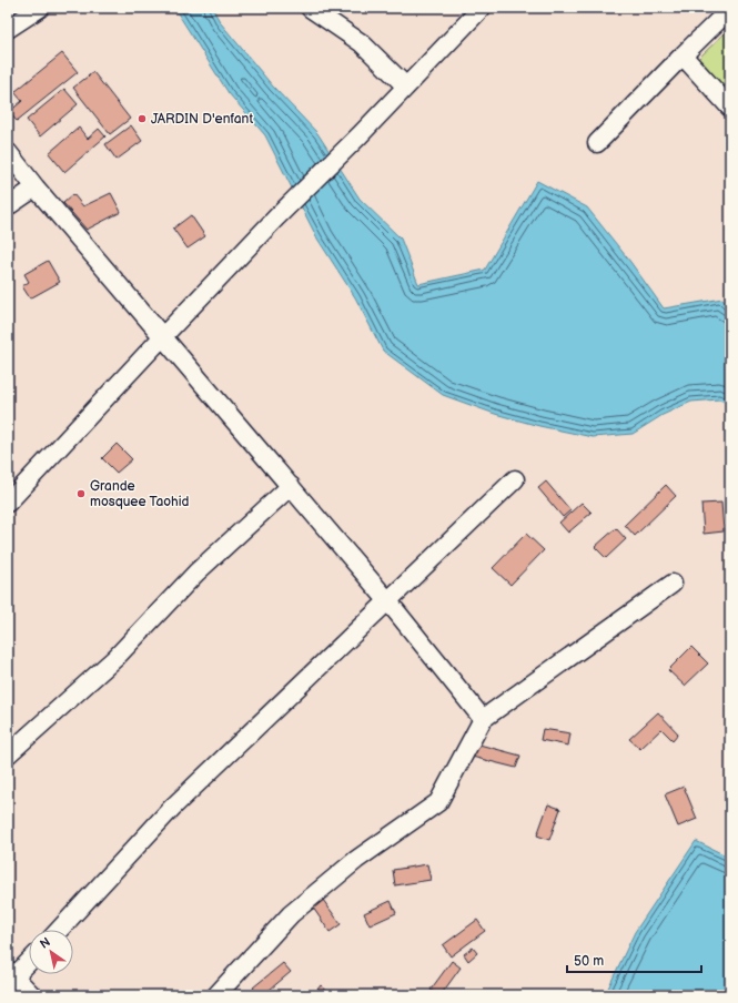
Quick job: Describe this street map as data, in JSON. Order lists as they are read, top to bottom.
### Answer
{
  "places": ["JARDIN D'enfant", "Grande mosquee Taohid"],
  "scale_bar": "50 m",
  "north": "top left"
}
